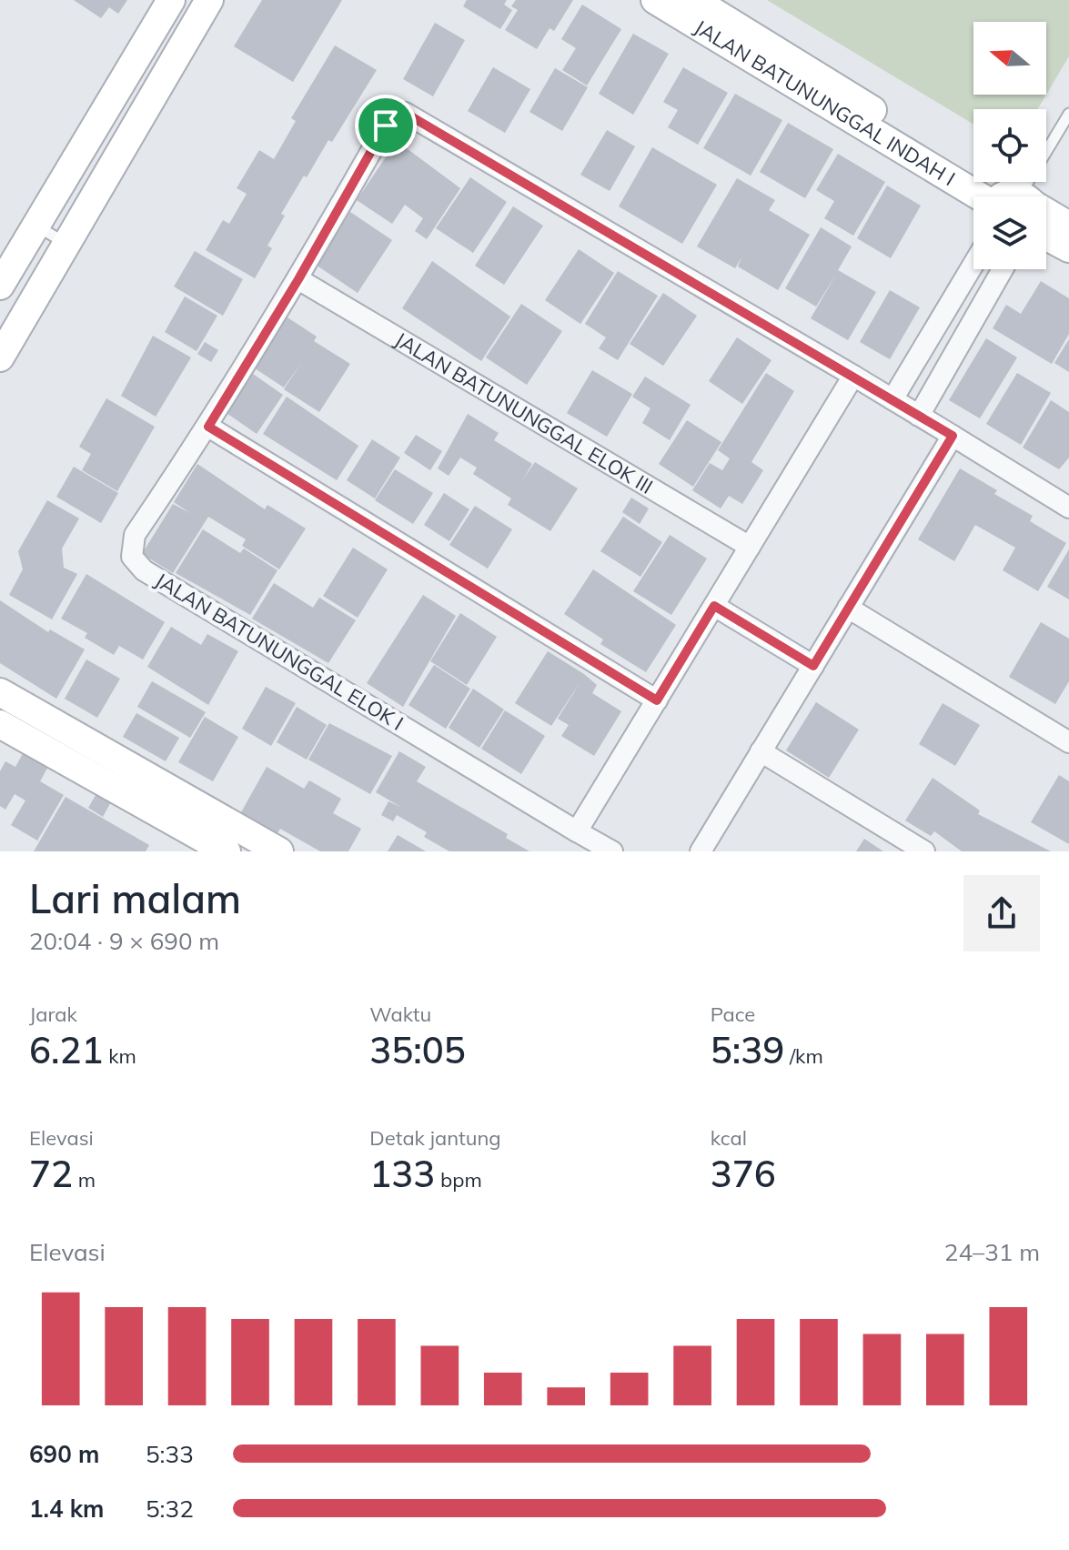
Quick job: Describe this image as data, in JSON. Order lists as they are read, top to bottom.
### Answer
{
  "streets": {
    "street": ["JALAN BATUNUNGGAL INDAH I", "JALAN BATUNUNGGAL ELOK III", "JALAN BATUNUNGGAL ELOK I"]
  },
  "crossings": [
    ["JALAN BATUNUNGGAL ELOK III", "JALAN BATUNUNGGAL ELOK I"]
  ],
  "north": "left",
  "page": {
    "heading": ["Lari malam", "20:04 · 9 × 690 m"],
    "stats": [
      ["Jarak", "6.21 km"],
      ["Waktu", "35:05"],
      ["Pace", "5:39 /km"],
      ["Elevasi", "72 m"],
      ["Detak jantung", "133 bpm"],
      ["kcal", "376"]
    ],
    "chart": ["Elevasi", "24–31 m"],
    "list": [
      {
        "name": "690 m",
        "note": "5:33"
      },
      {
        "name": "1.4 km",
        "note": "5:32"
      }
    ]
  }
}
